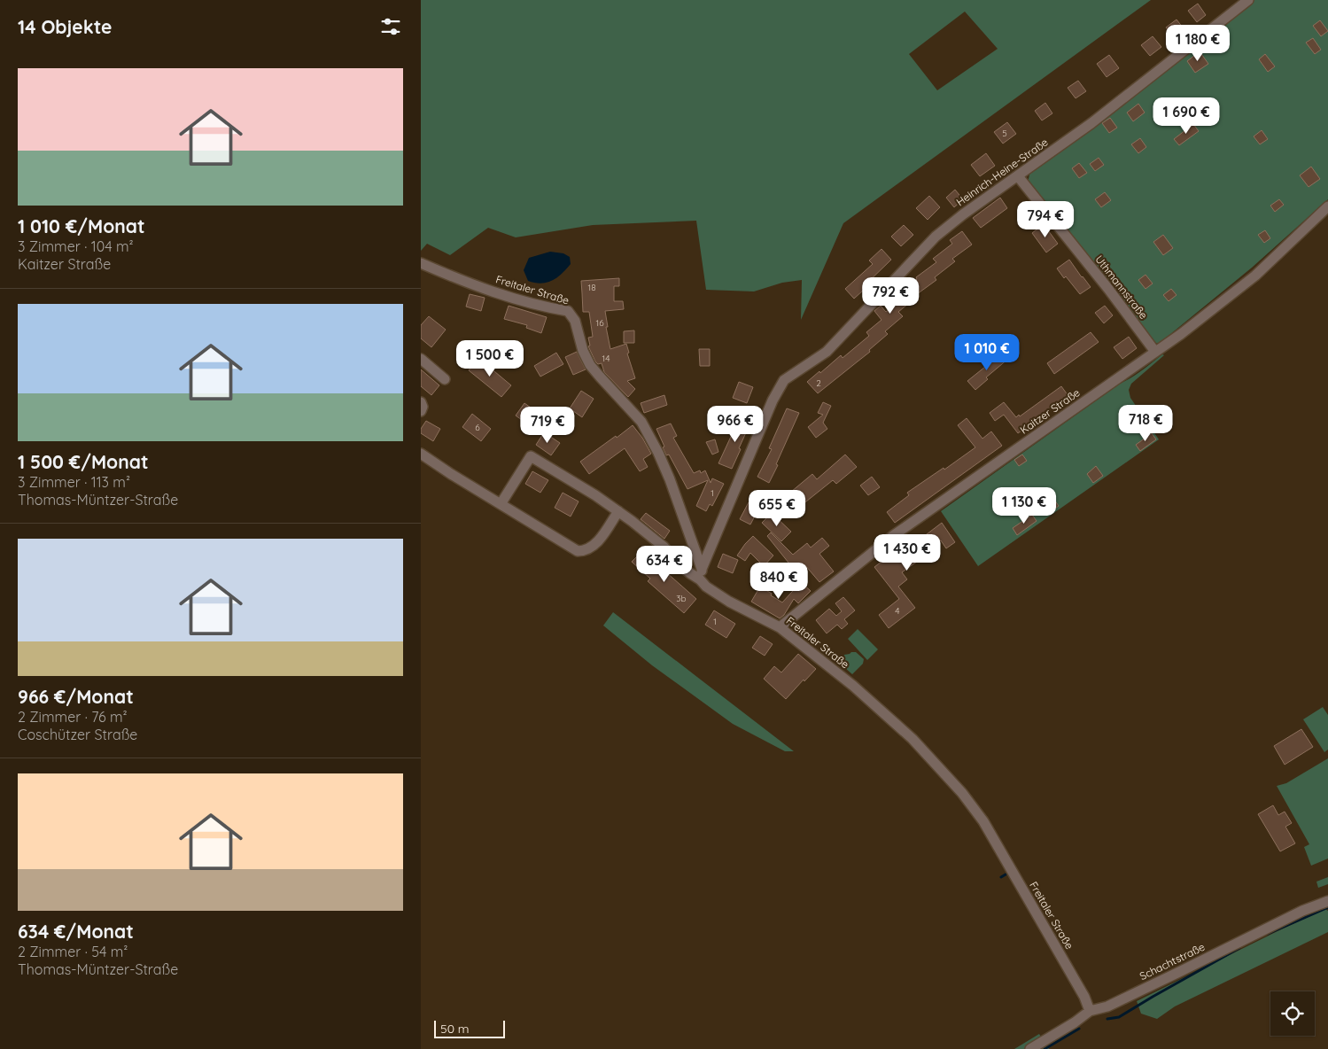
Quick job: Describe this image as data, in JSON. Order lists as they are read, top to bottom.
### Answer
{
  "streets": {
    "street": [
      "Heinrich-Heine-Straße",
      "Uthmannstraße",
      "Freitaler Straße",
      "Kaitzer Straße",
      "Schachtstraße"
    ]
  },
  "crossings": [
    ["Heinrich-Heine-Straße", "Uthmannstraße"],
    ["Heinrich-Heine-Straße", "Freitaler Straße"],
    ["Uthmannstraße", "Kaitzer Straße"],
    ["Freitaler Straße", "Kaitzer Straße"],
    ["Freitaler Straße", "Schachtstraße"]
  ],
  "house_numbers": [
    "5",
    "18",
    "16",
    "14",
    "2",
    "6",
    "1",
    "3b",
    "4",
    "1"
  ],
  "scale_bar": "50 m",
  "page": {
    "heading": "14 Objekte",
    "price": [
      "1 180 €",
      "1 690 €",
      "794 €",
      "792 €",
      "1 010 €",
      "1 500 €",
      "718 €",
      "966 €",
      "719 €",
      "1 130 €",
      "655 €",
      "1 430 €",
      "634 €",
      "840 €"
    ],
    "list": [
      {
        "name": "1 010 €/Monat",
        "note": "3 Zimmer · 104 m² · Kaitzer Straße"
      },
      {
        "name": "1 500 €/Monat",
        "note": "3 Zimmer · 113 m² · Thomas-Müntzer-Straße"
      },
      {
        "name": "966 €/Monat",
        "note": "2 Zimmer · 76 m² · Coschützer Straße"
      },
      {
        "name": "634 €/Monat",
        "note": "2 Zimmer · 54 m² · Thomas-Müntzer-Straße"
      }
    ],
    "scale": "50 m"
  }
}
